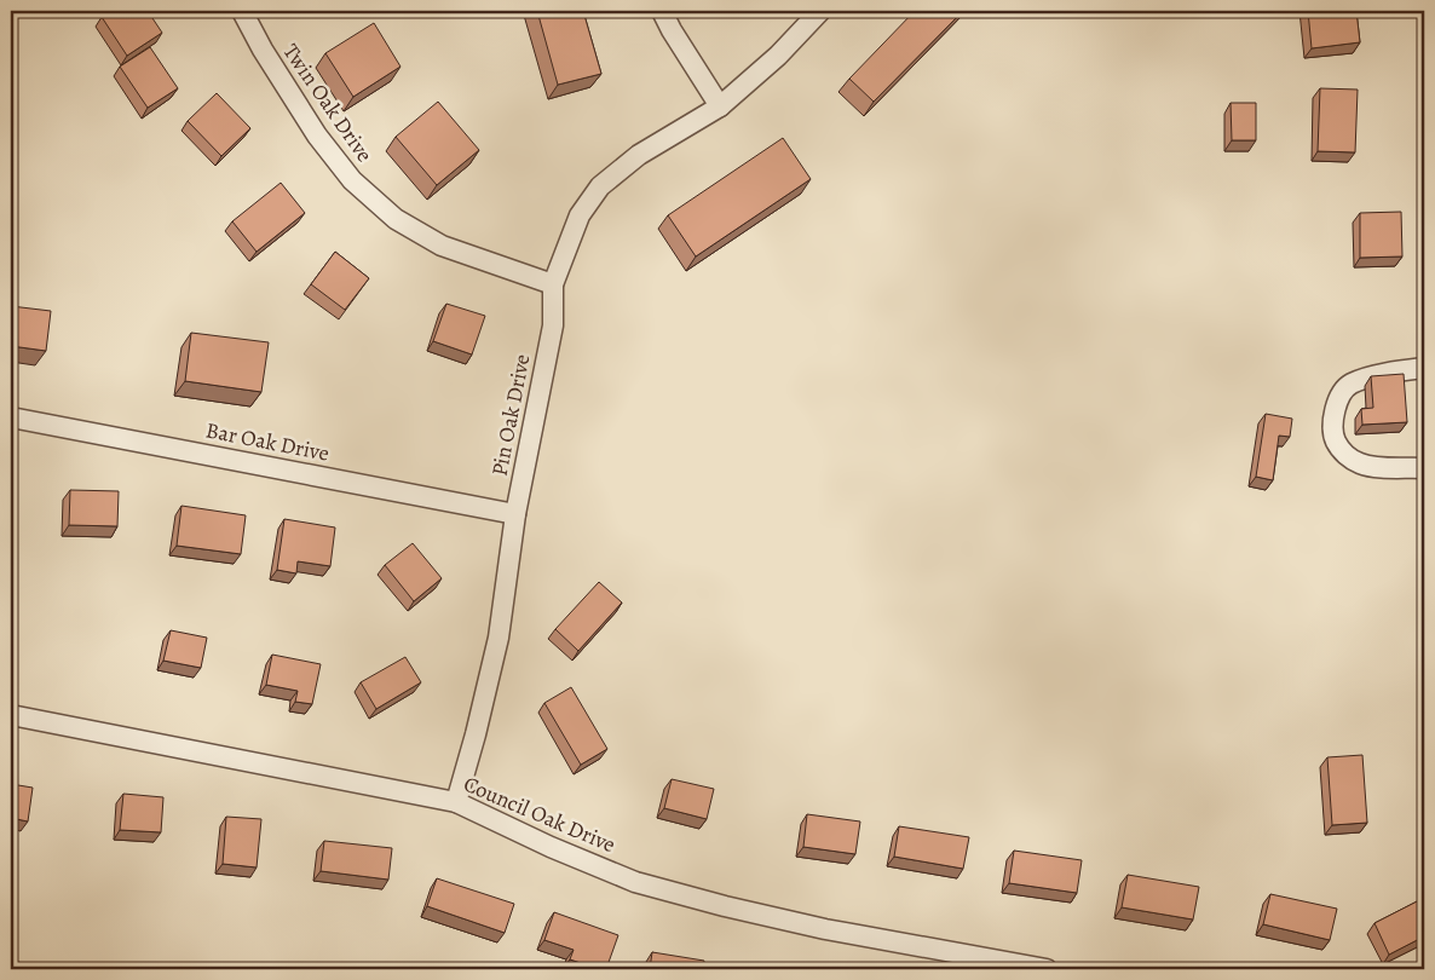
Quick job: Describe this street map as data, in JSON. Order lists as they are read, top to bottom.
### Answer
{
  "streets": {
    "street": [
      "Twin Oak Drive",
      "Pin Oak Drive",
      "Bar Oak Drive",
      "Council Oak Drive"
    ]
  },
  "crossings": [
    ["Twin Oak Drive", "Pin Oak Drive"],
    ["Pin Oak Drive", "Bar Oak Drive"],
    ["Pin Oak Drive", "Council Oak Drive"]
  ]
}
